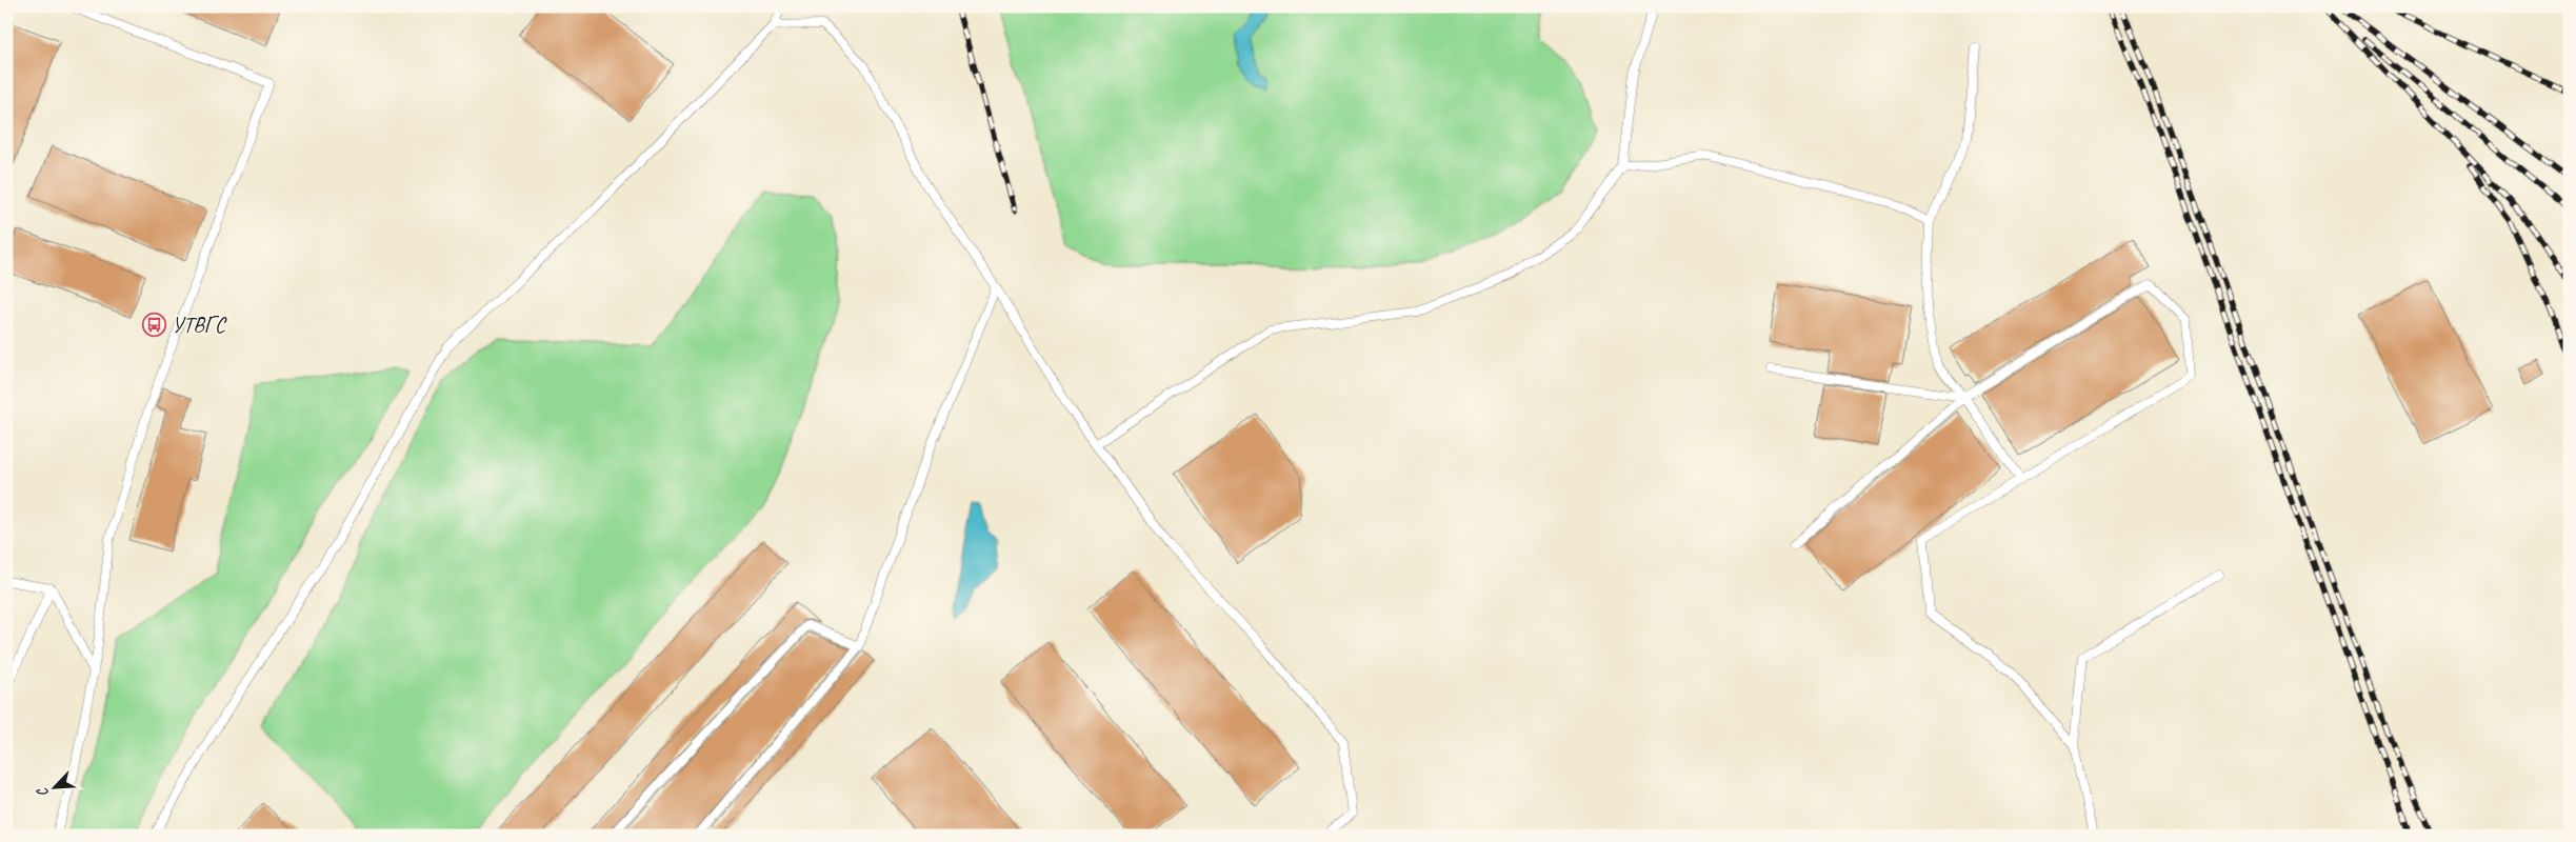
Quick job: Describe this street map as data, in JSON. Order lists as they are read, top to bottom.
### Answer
{
  "places": {
    "bus stop": ["УТВГС"]
  },
  "north": "bottom left"
}
